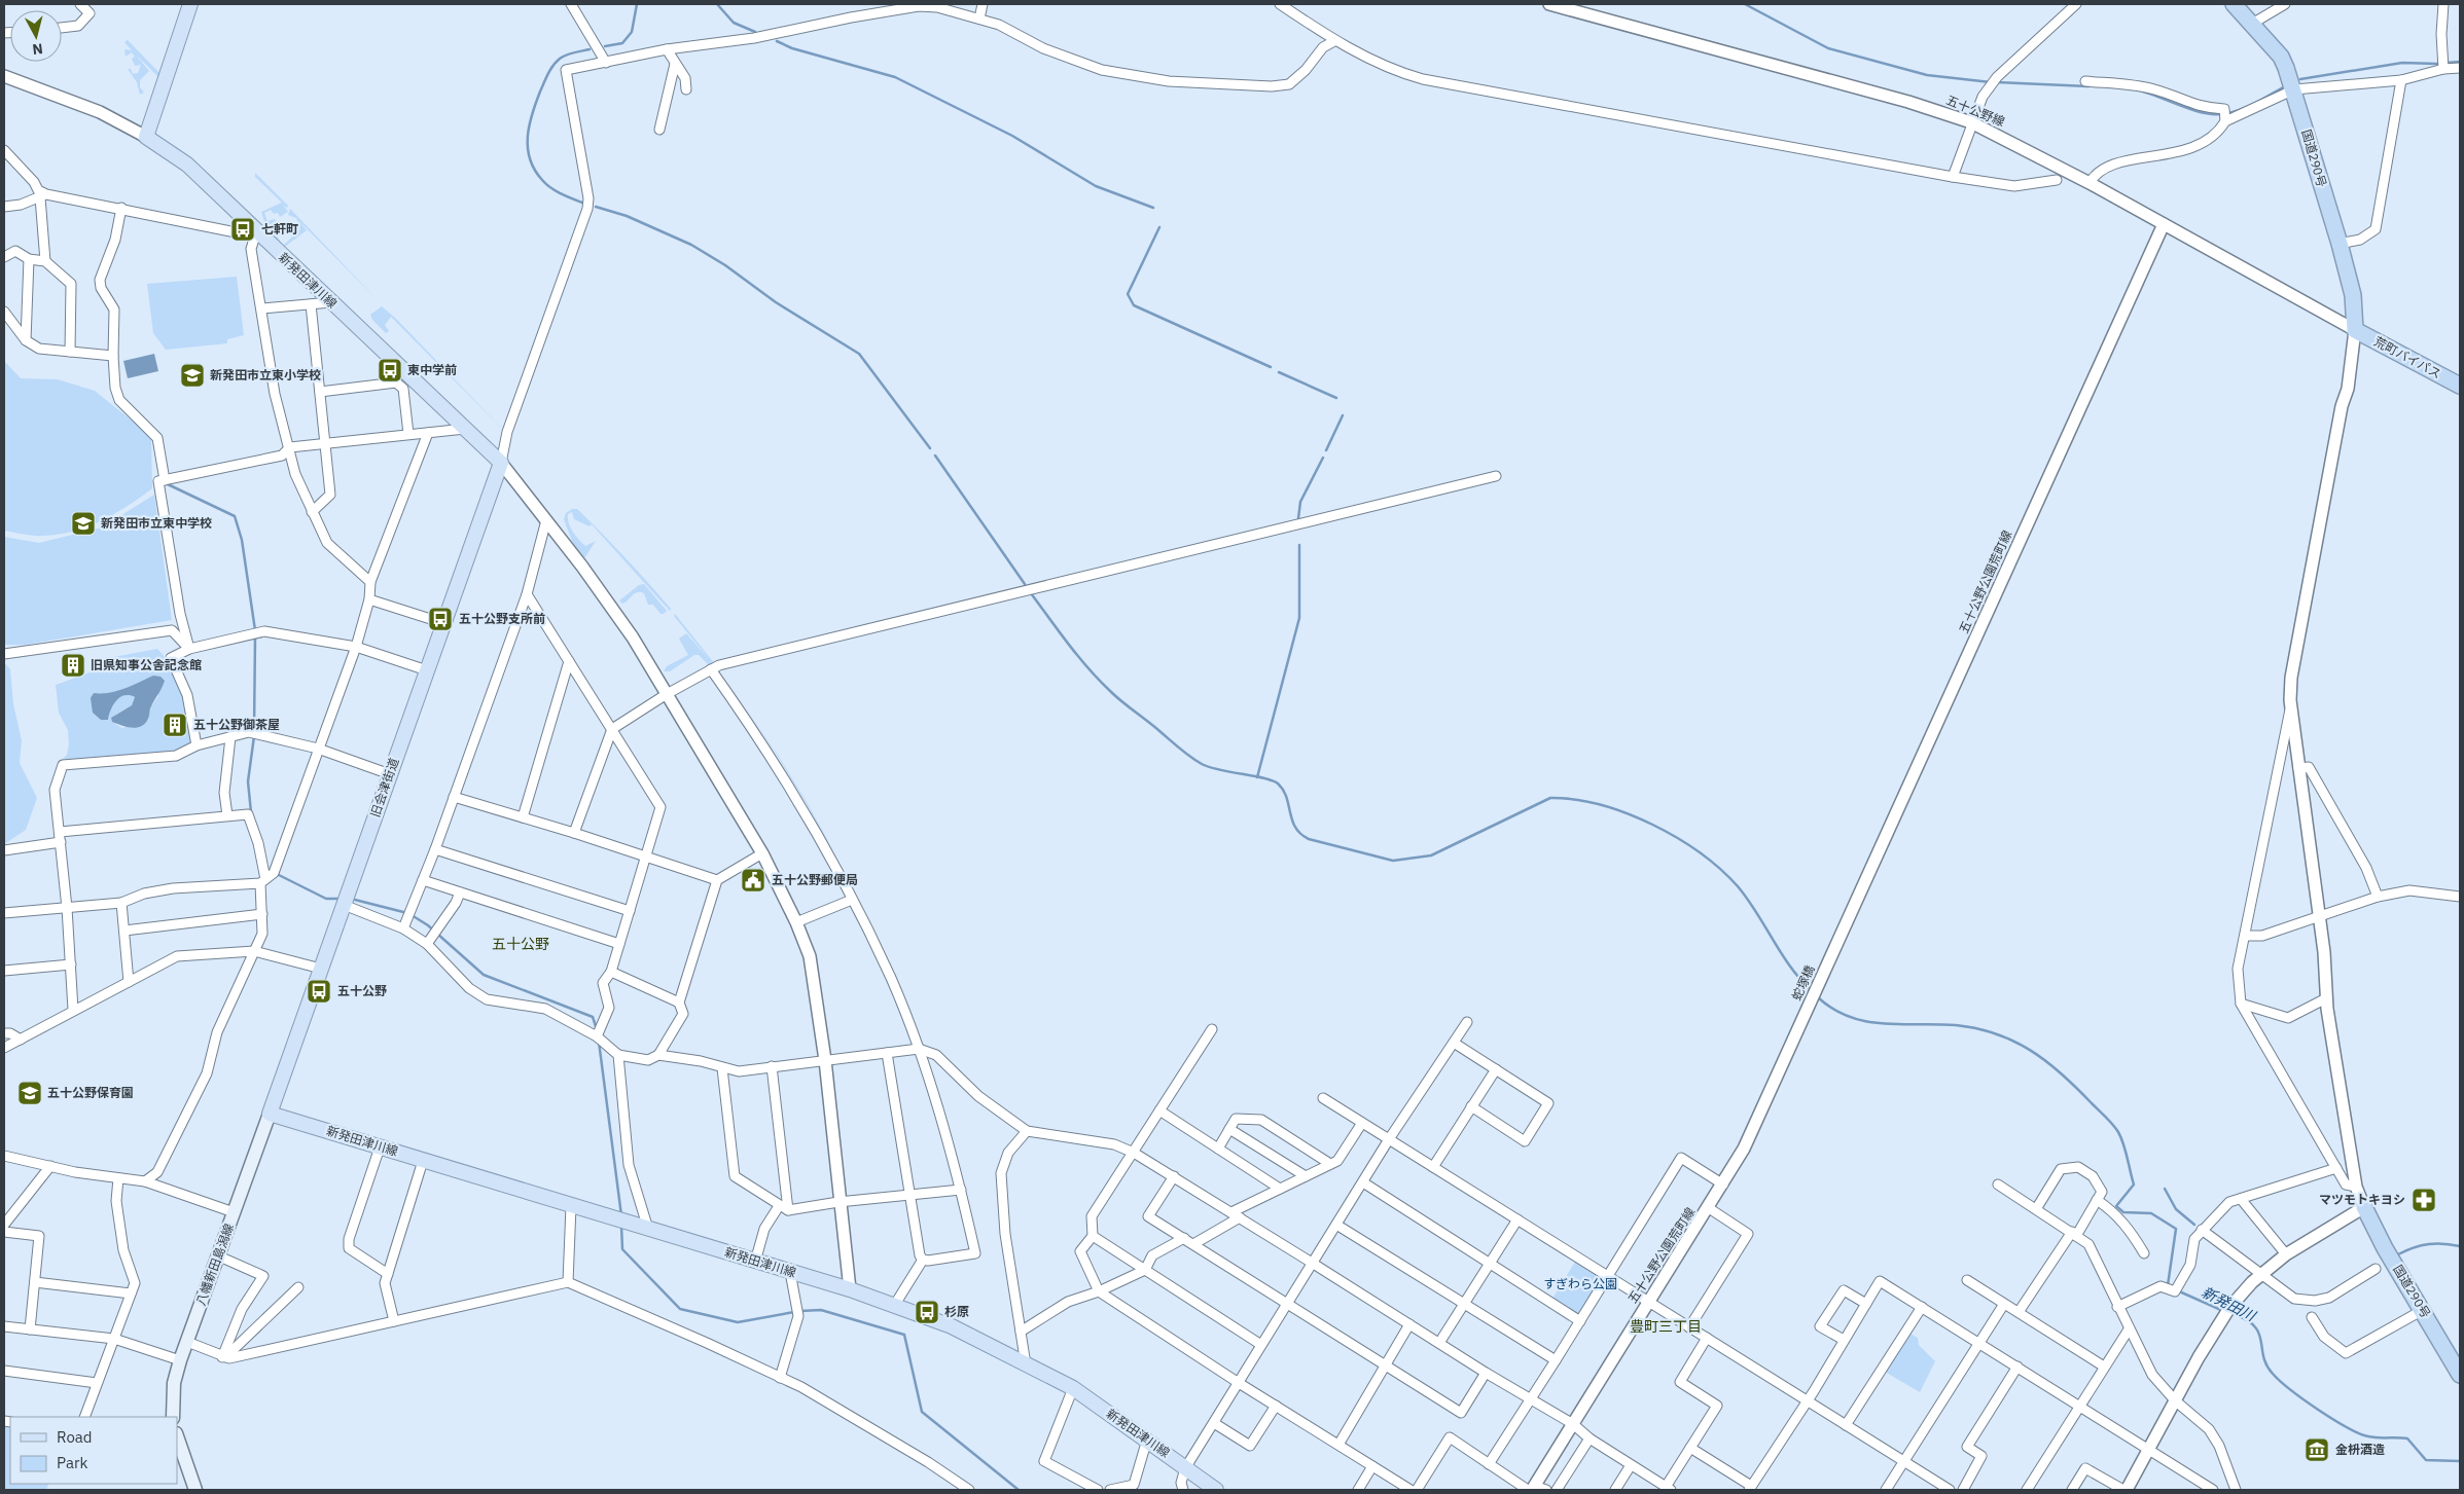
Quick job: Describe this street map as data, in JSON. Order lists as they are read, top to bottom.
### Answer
{
  "streets": {
    "highway": ["国道290号", "荒町バイパス"],
    "main road": ["新発田津川線", "旧会津街道", "八幡新田島潟線"],
    "street": ["五十公野線", "五十公野公園荒町線", "蛇塚橋"]
  },
  "crossings": [
    ["五十公野線", "国道290号"],
    ["五十公野線", "荒町バイパス"],
    ["五十公野線", "五十公野公園荒町線"],
    ["国道290号", "荒町バイパス"],
    ["新発田津川線", "旧会津街道"],
    ["新発田津川線", "八幡新田島潟線"],
    ["五十公野公園荒町線", "蛇塚橋"],
    ["旧会津街道", "八幡新田島潟線"]
  ],
  "districts": ["五十公野", "豊町三丁目"],
  "water": ["新発田川"],
  "parks": ["すぎわら公園"],
  "places": {
    "bus stop": [
      "七軒町",
      "東中学前",
      "五十公野支所前",
      "五十公野",
      "杉原"
    ],
    "school or university": ["新発田市立東小学校", "新発田市立東中学校", "五十公野保育園"],
    "building": ["旧県知事公舎記念館", "五十公野御茶屋"],
    "public building": ["五十公野郵便局"],
    "pharmacy": ["マツモトキヨシ"],
    "museum": ["金枡酒造"]
  },
  "legend": ["Road", "Park"],
  "north": "bottom"
}
